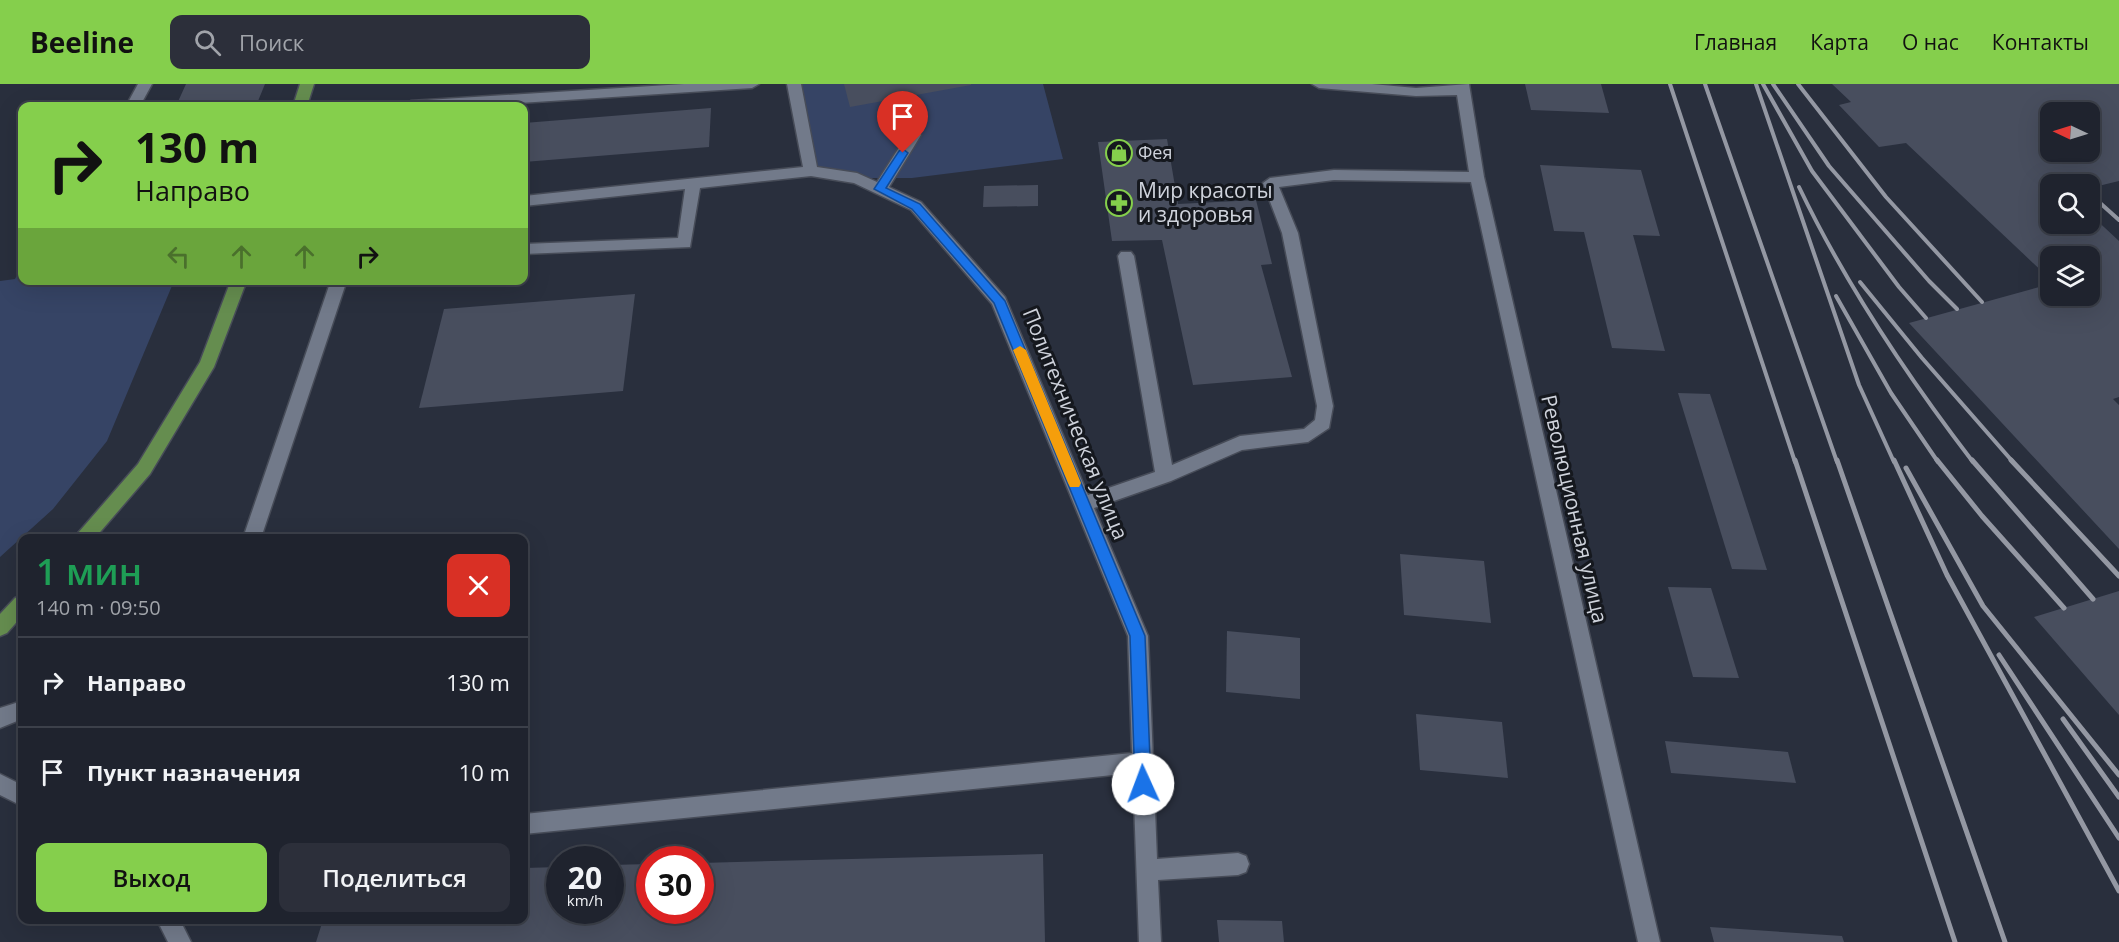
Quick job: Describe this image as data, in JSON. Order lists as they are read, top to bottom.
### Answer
{
  "streets": {
    "street": ["Политехническая улица", "Революционная улица"]
  },
  "places": {
    "shop": ["Фея"],
    "pharmacy": ["Мир красоты и здоровья"]
  },
  "north": "left",
  "page": {
    "header": "Beeline",
    "search": "Поиск",
    "nav": [
      "Главная",
      "Карта",
      "О нас",
      "Контакты"
    ],
    "turn": ["130 m", "Направо"],
    "heading": ["1 мин", "140 m · 09:50"],
    "list": [
      {
        "name": "Направо",
        "value": "130 m"
      },
      {
        "name": "Пункт назначения",
        "value": "10 m"
      }
    ],
    "buttons": ["Выход", "Поделиться"],
    "speed": "20 km/h",
    "limit": "30"
  }
}
